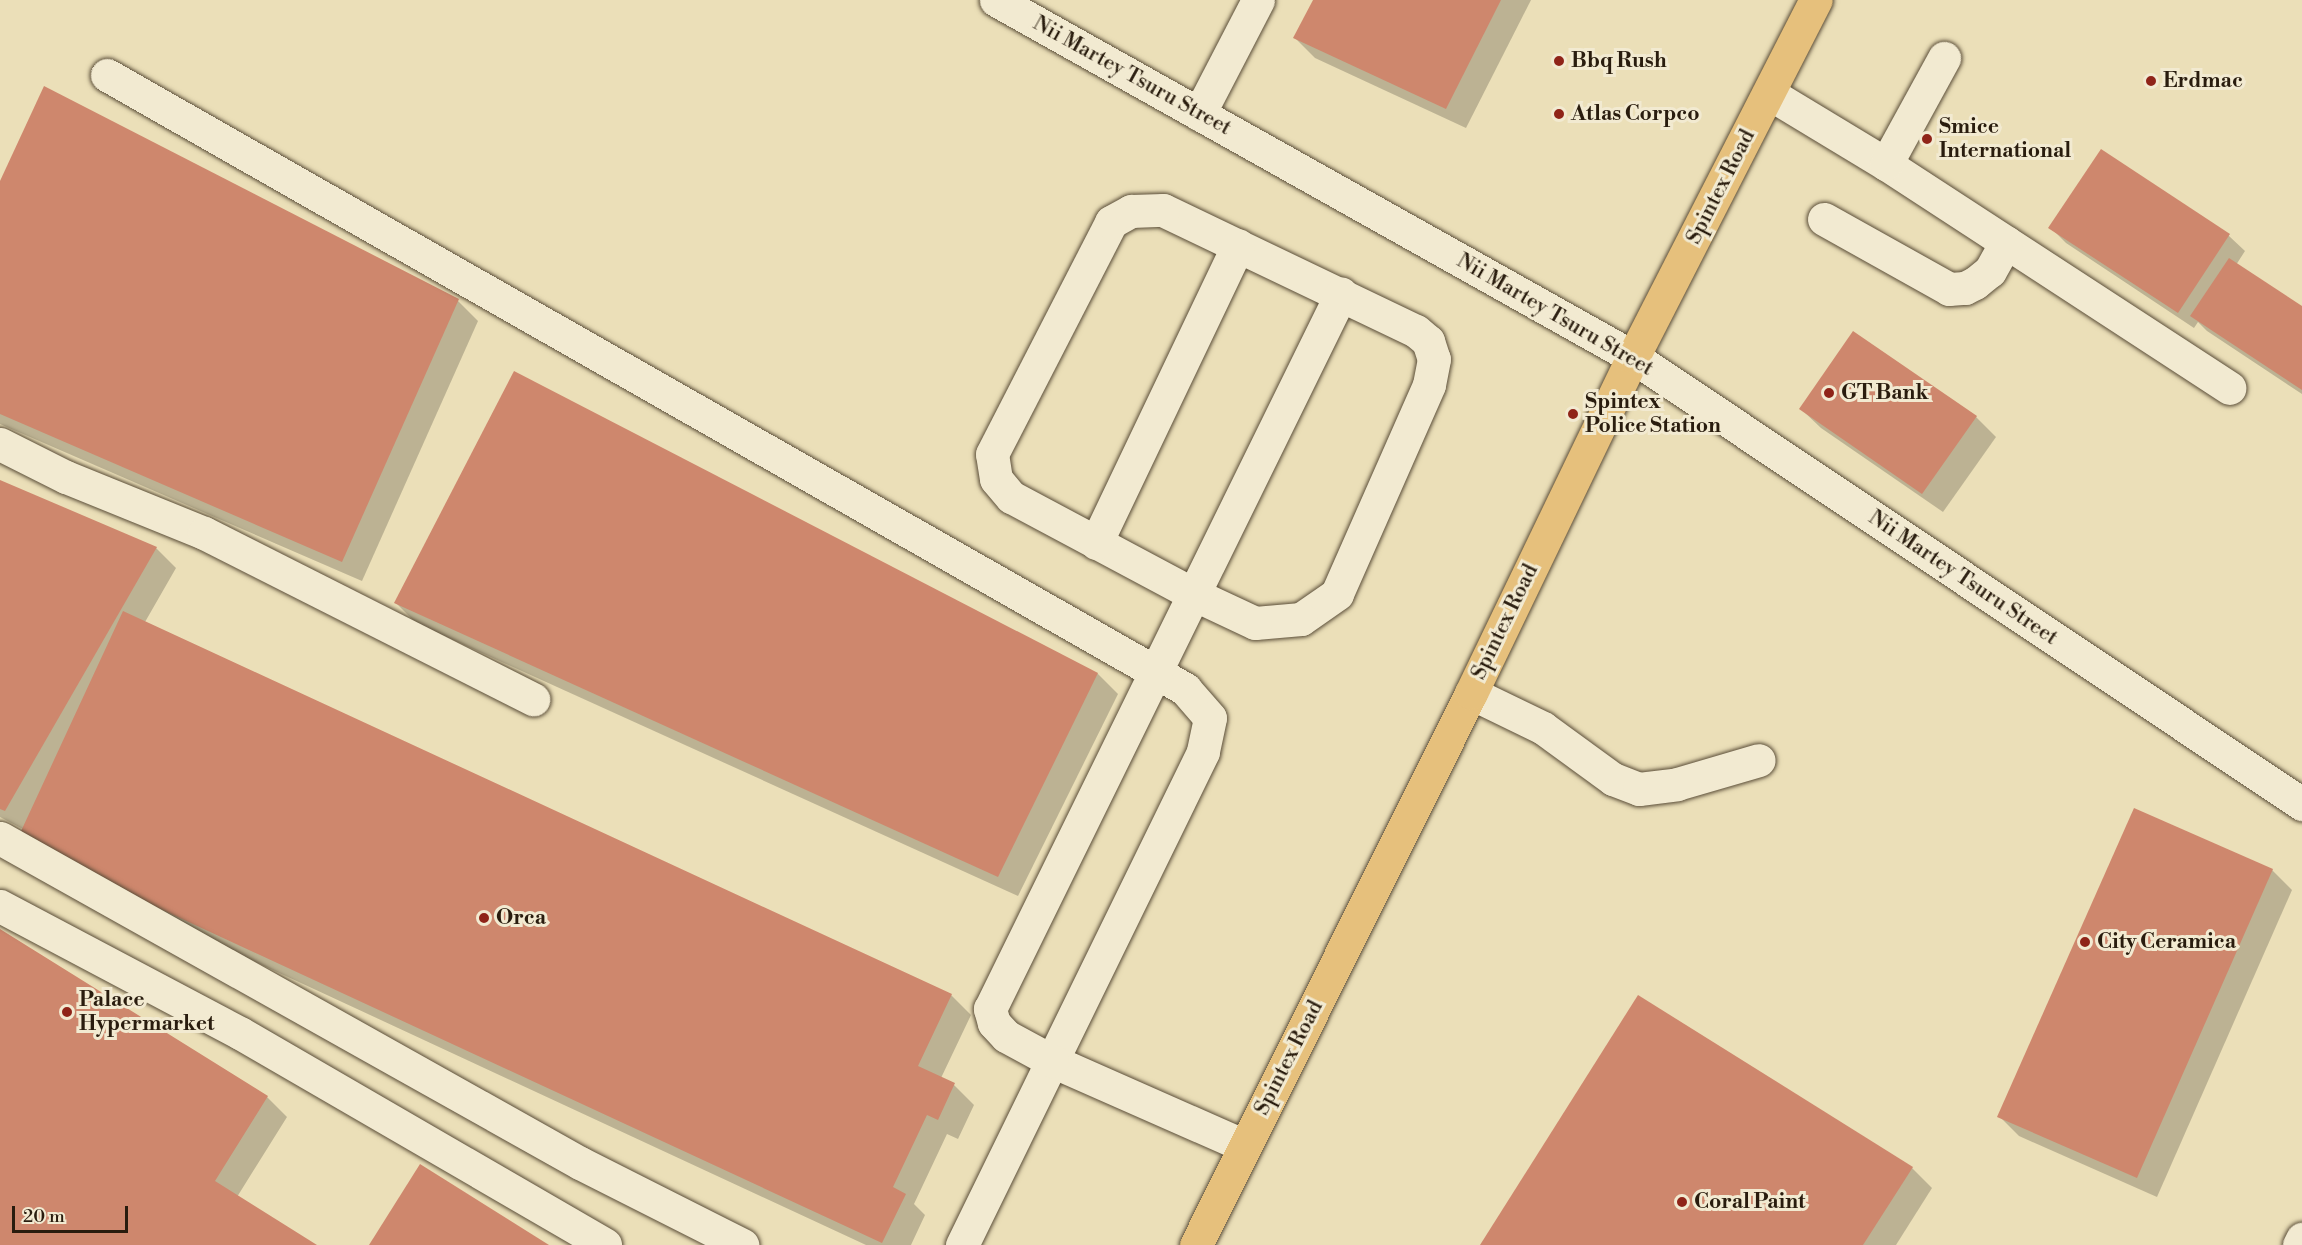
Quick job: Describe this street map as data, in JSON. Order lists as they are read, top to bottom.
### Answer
{
  "streets": {
    "main road": ["Spintex Road"],
    "street": ["Nii Martey Tsuru Street"]
  },
  "crossings": [
    ["Nii Martey Tsuru Street", "Spintex Road"]
  ],
  "places": [
    "Bbq Rush",
    "Erdmac",
    "Atlas Corpco",
    "Smice International",
    "GT Bank",
    "Spintex Police Station",
    "Orca",
    "City Ceramica",
    "Palace Hypermarket",
    "Coral Paint"
  ],
  "scale_bar": "20 m"
}
